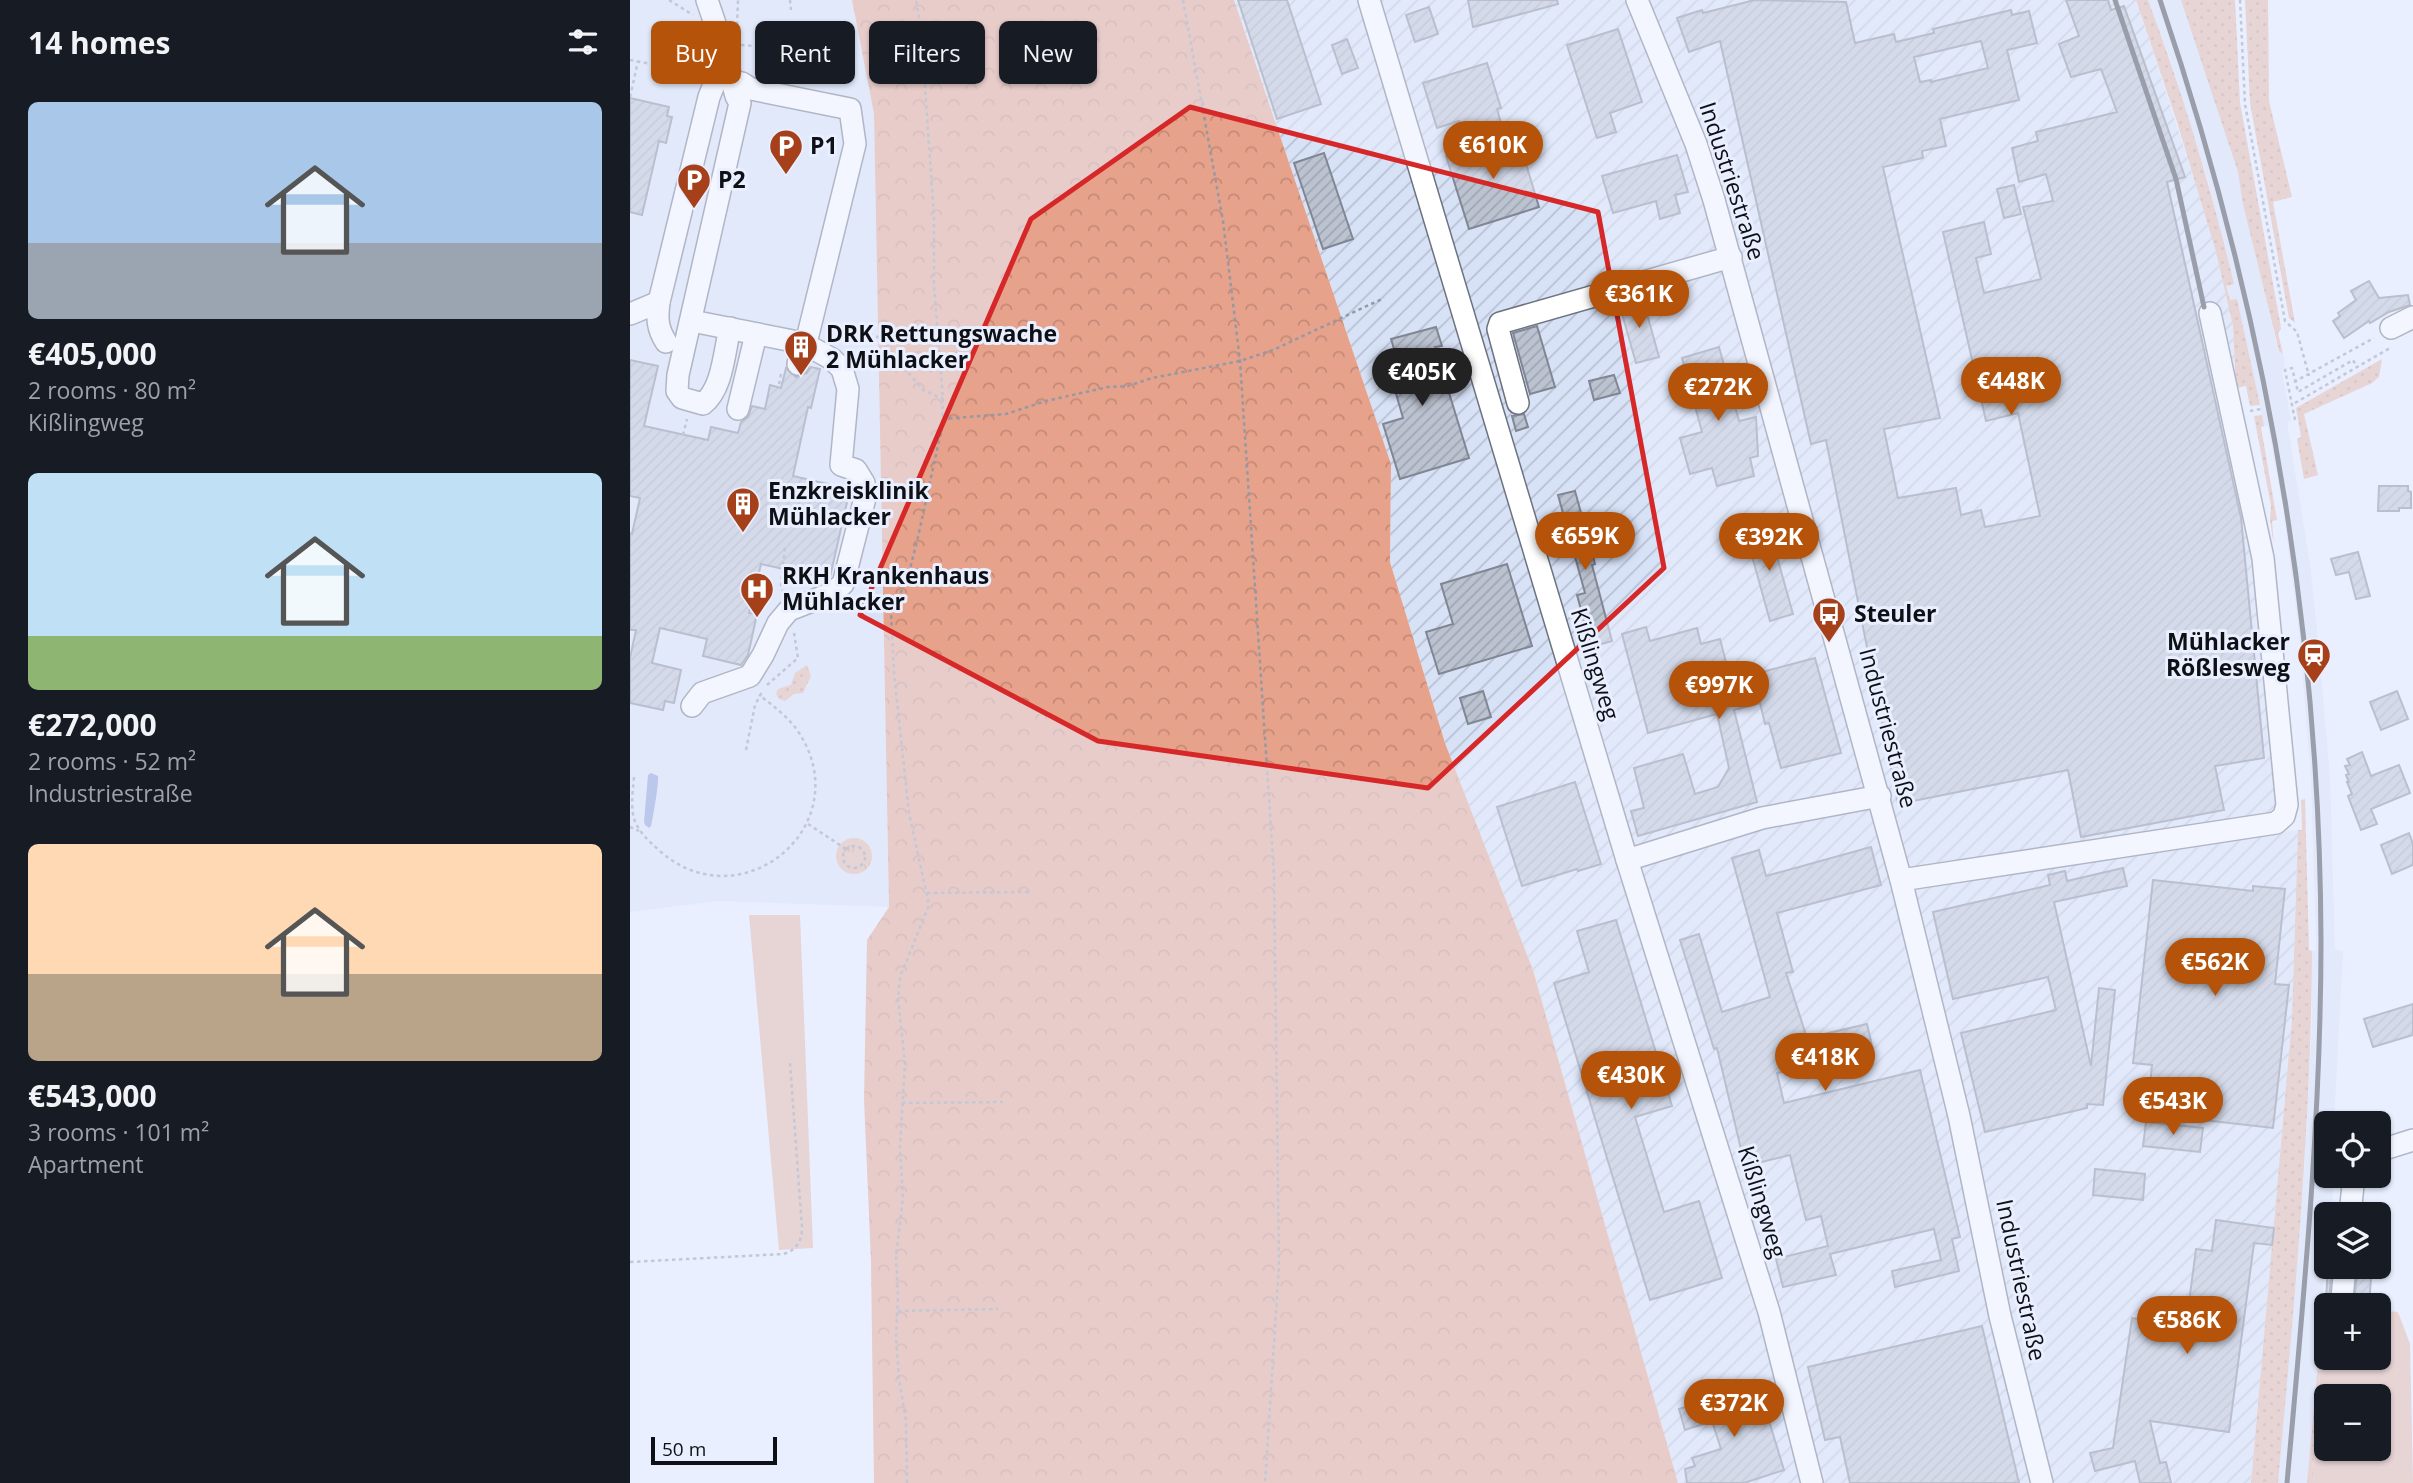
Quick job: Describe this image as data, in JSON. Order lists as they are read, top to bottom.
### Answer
{
  "streets": {
    "street": ["Industriestraße", "Kißlingweg"]
  },
  "places": {
    "parking": ["P1", "P2"],
    "building": ["DRK Rettungswache 2 Mühlacker", "Enzkreisklinik Mühlacker"],
    "hospital": ["RKH Krankenhaus Mühlacker"],
    "bus stop": ["Steuler"],
    "station": ["Mühlacker Rößlesweg"]
  },
  "scale_bar": "50 m",
  "page": {
    "heading": "14 homes",
    "chip": [
      "Buy",
      "Rent",
      "Filters",
      "New"
    ],
    "list": [
      {
        "name": "€405,000",
        "note": "2 rooms · 80 m² · Kißlingweg"
      },
      {
        "name": "€272,000",
        "note": "2 rooms · 52 m² · Industriestraße"
      },
      {
        "name": "€543,000",
        "note": "3 rooms · 101 m² · Apartment"
      }
    ],
    "price": [
      "€610K",
      "€361K",
      "€405K",
      "€448K",
      "€272K",
      "€659K",
      "€392K",
      "€997K",
      "€562K",
      "€418K",
      "€430K",
      "€543K",
      "€586K",
      "€372K"
    ],
    "map_buttons": ["+", "−"],
    "scale": "50 m"
  }
}
